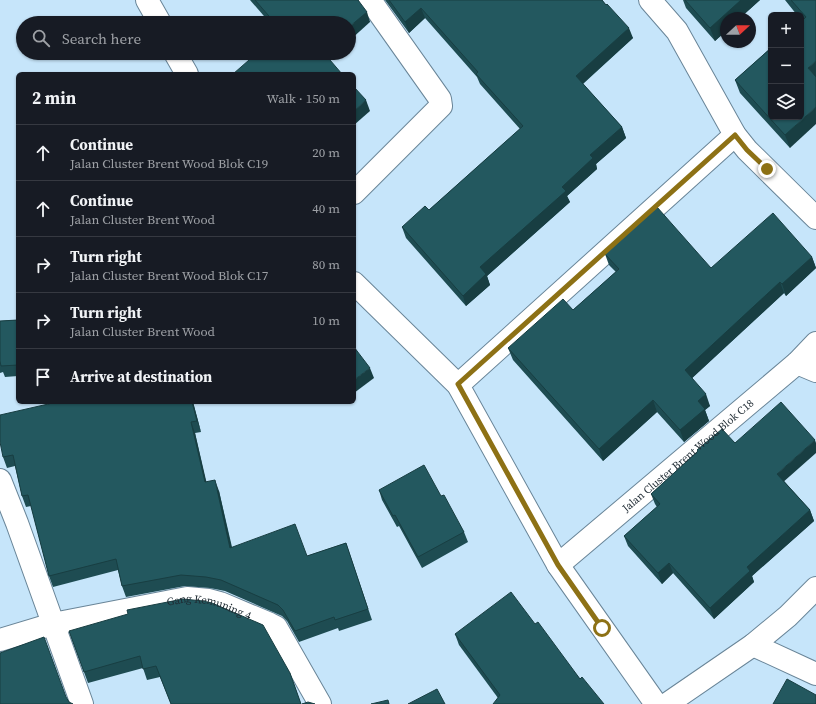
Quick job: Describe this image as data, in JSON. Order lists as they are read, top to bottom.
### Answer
{
  "streets": {
    "street": ["Jalan Cluster Brent Wood Blok C18", "Gang Kemuning 4"]
  },
  "north": "right",
  "page": {
    "map_buttons": ["+", "−"],
    "search": "Search here",
    "heading": ["2 min", "Walk · 150 m"],
    "list": [
      ["Continue", "Jalan Cluster Brent Wood Blok C19", "20 m"],
      ["Continue", "Jalan Cluster Brent Wood", "40 m"],
      ["Turn right", "Jalan Cluster Brent Wood Blok C17", "80 m"],
      ["Turn right", "Jalan Cluster Brent Wood", "10 m"],
      "Arrive at destination"
    ]
  }
}
